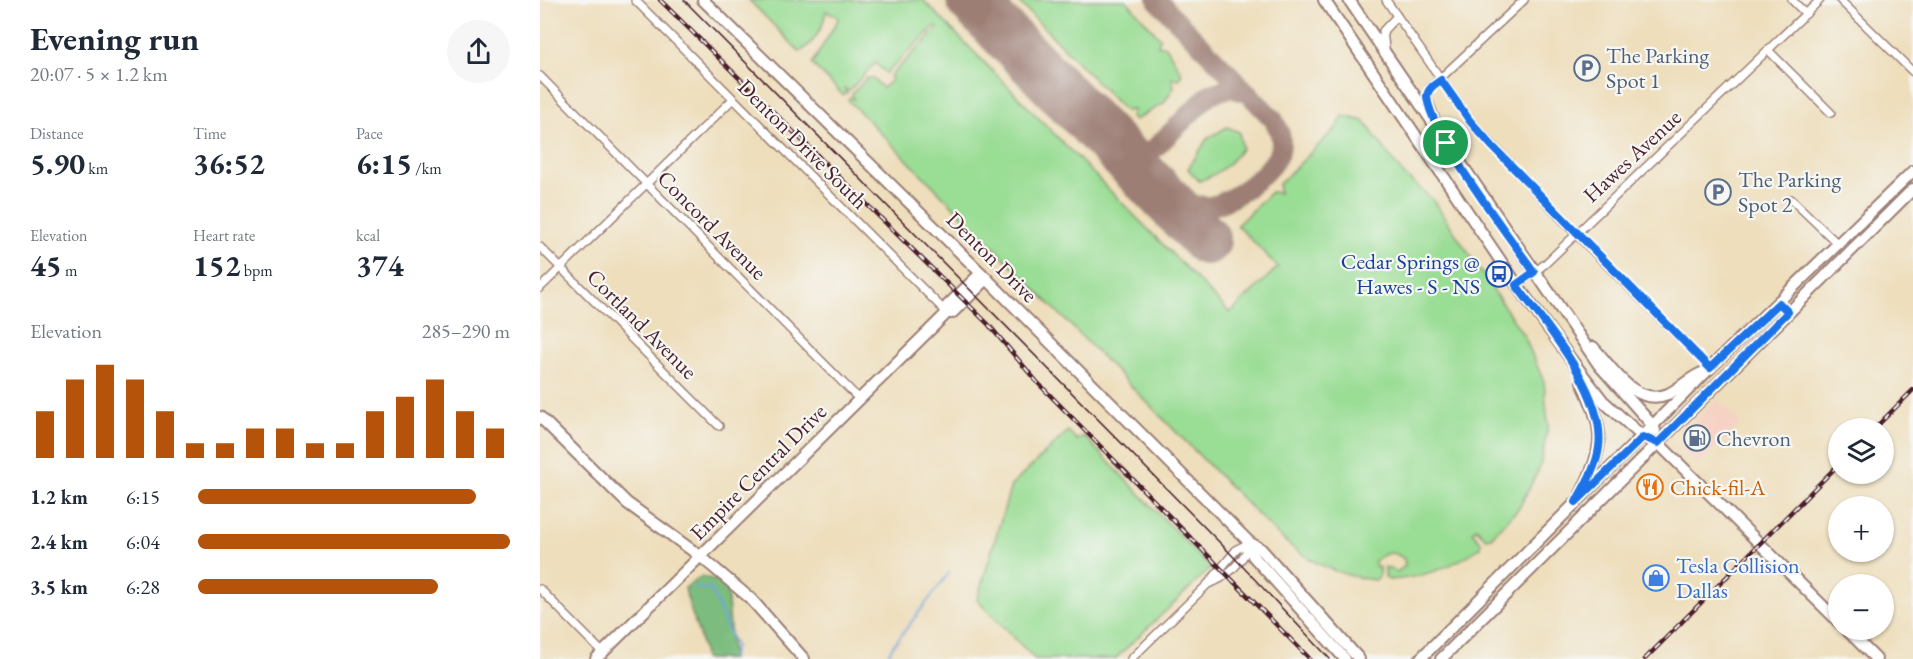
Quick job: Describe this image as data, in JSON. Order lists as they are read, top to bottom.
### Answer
{
  "streets": {
    "main road": ["Denton Drive", "Empire Central Drive"],
    "street": [
      "Denton Drive South",
      "Hawes Avenue",
      "Concord Avenue",
      "Cortland Avenue"
    ]
  },
  "crossings": [
    ["Denton Drive South", "Empire Central Drive"],
    ["Concord Avenue", "Empire Central Drive"],
    ["Denton Drive", "Empire Central Drive"]
  ],
  "places": {
    "parking": ["The Parking Spot 1", "The Parking Spot 2"],
    "bus stop": ["Cedar Springs @ Hawes - S - NS"],
    "fuel station": ["Chevron"],
    "restaurant": ["Chick-fil-A"],
    "shop": ["Tesla Collision Dallas"]
  },
  "page": {
    "heading": ["Evening run", "20:07 · 5 × 1.2 km"],
    "stats": [
      ["Distance", "5.90 km"],
      ["Time", "36:52"],
      ["Pace", "6:15 /km"],
      ["Elevation", "45 m"],
      ["Heart rate", "152 bpm"],
      ["kcal", "374"]
    ],
    "chart": ["Elevation", "285–290 m"],
    "map_buttons": ["+", "−"],
    "list": [
      {
        "name": "1.2 km",
        "note": "6:15"
      },
      {
        "name": "2.4 km",
        "note": "6:04"
      },
      {
        "name": "3.5 km",
        "note": "6:28"
      }
    ]
  }
}
